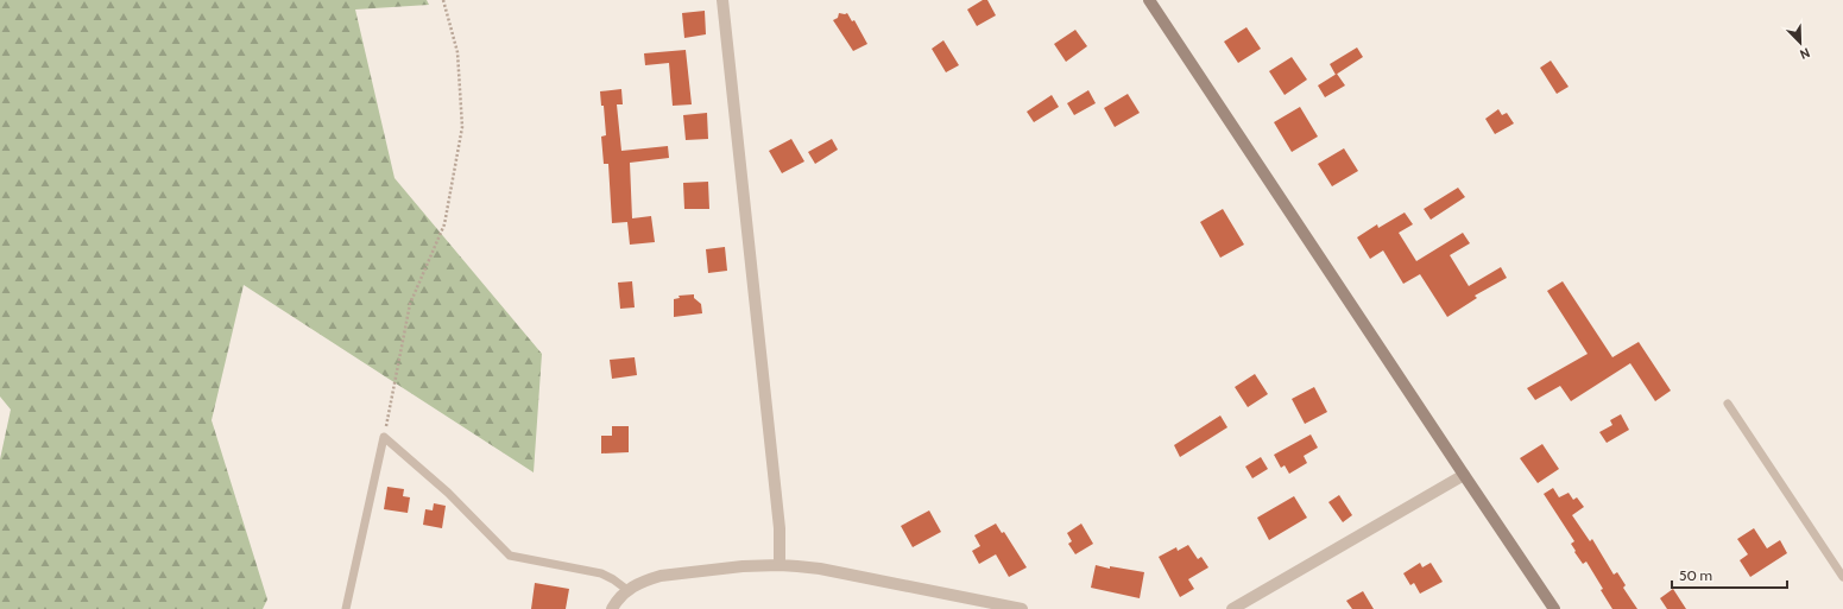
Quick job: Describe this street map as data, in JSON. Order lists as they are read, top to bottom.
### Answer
{
  "scale_bar": "50 m",
  "north": "bottom right"
}
